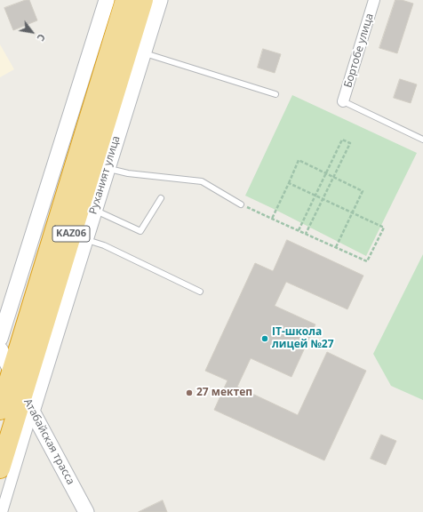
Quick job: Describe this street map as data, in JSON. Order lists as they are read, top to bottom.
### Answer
{
  "streets": {
    "highway": ["KАZ06"],
    "main road": ["Руханият улица", "Атабайская трасса"],
    "street": ["Бортобе улица"]
  },
  "crossings": [
    ["Руханият улица", "Атабайская трасса"],
    ["KАZ06", "Атабайская трасса"]
  ],
  "places": ["IT-школа лицей №27", "27 мектеп"],
  "north": "bottom right"
}
